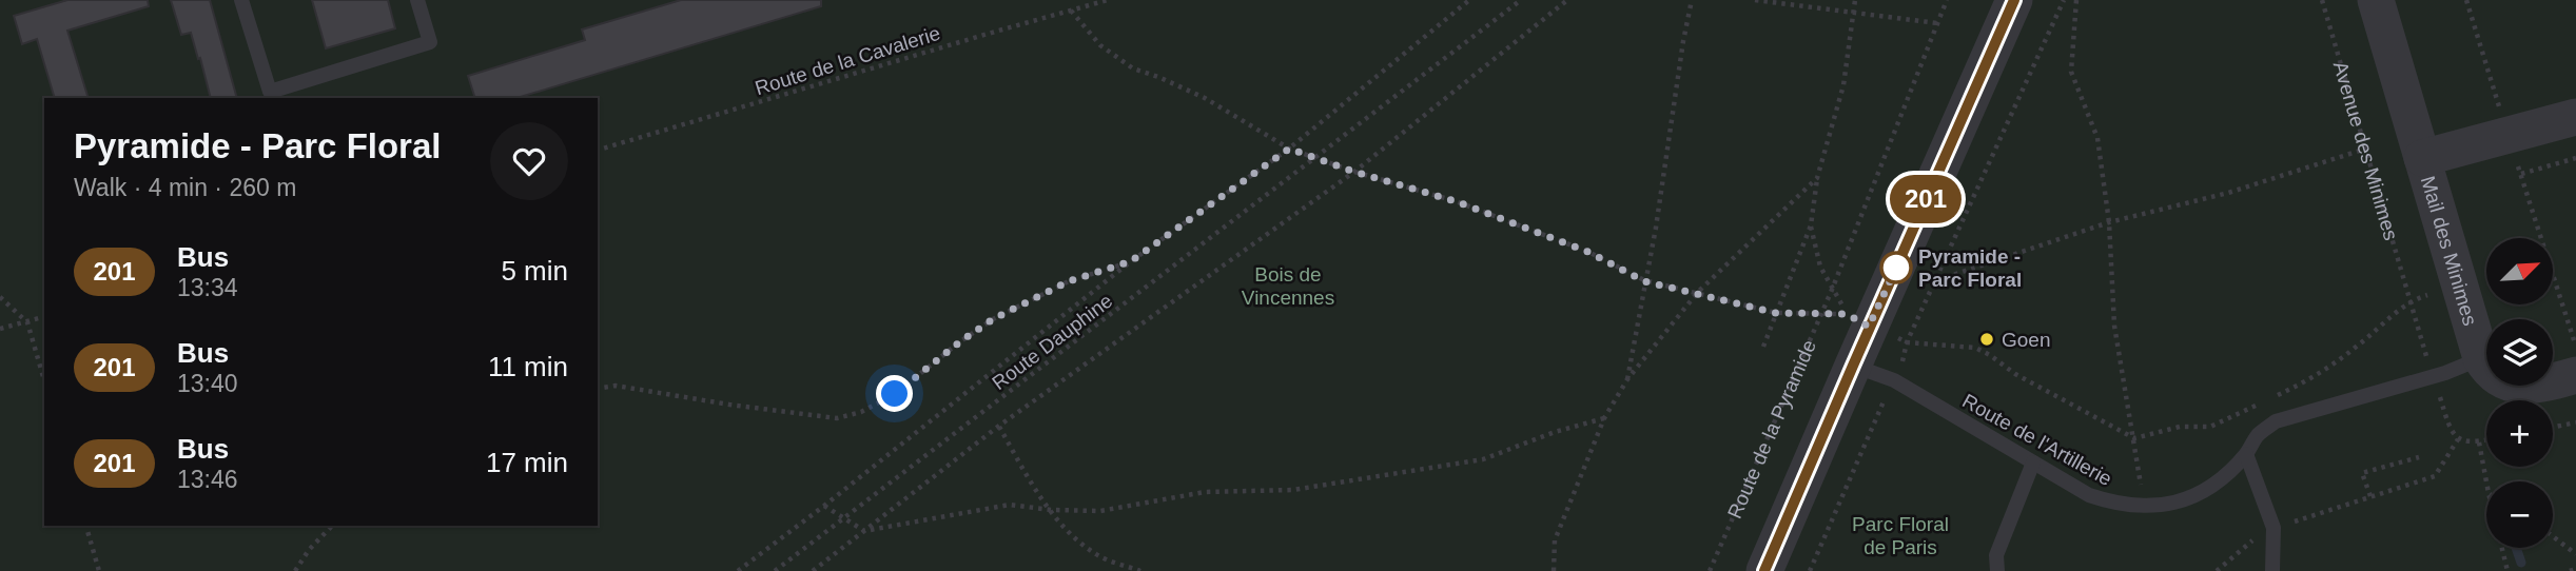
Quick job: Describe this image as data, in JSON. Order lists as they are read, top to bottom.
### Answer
{
  "streets": {
    "street": ["Mail des Minimes"],
    "lane": ["Route de l'Artillerie"],
    "path": [
      "Route de la Cavalerie",
      "Avenue des Minimes",
      "Route Dauphine",
      "Route de la Pyramide"
    ]
  },
  "parks": ["Bois de Vincennes", "Parc Floral de Paris"],
  "places": ["Pyramide - Parc Floral", "Goen"],
  "lines": ["bus line 201"],
  "north": "top right",
  "page": {
    "on_map": "201",
    "heading": ["Pyramide - Parc Floral", "Walk · 4 min · 260 m"],
    "list": [
      {
        "mark": "201",
        "name": "Bus",
        "note": "13:34",
        "value": "5 min"
      },
      {
        "mark": "201",
        "name": "Bus",
        "note": "13:40",
        "value": "11 min"
      },
      {
        "mark": "201",
        "name": "Bus",
        "note": "13:46",
        "value": "17 min"
      }
    ],
    "map_buttons": ["+", "−"]
  }
}
